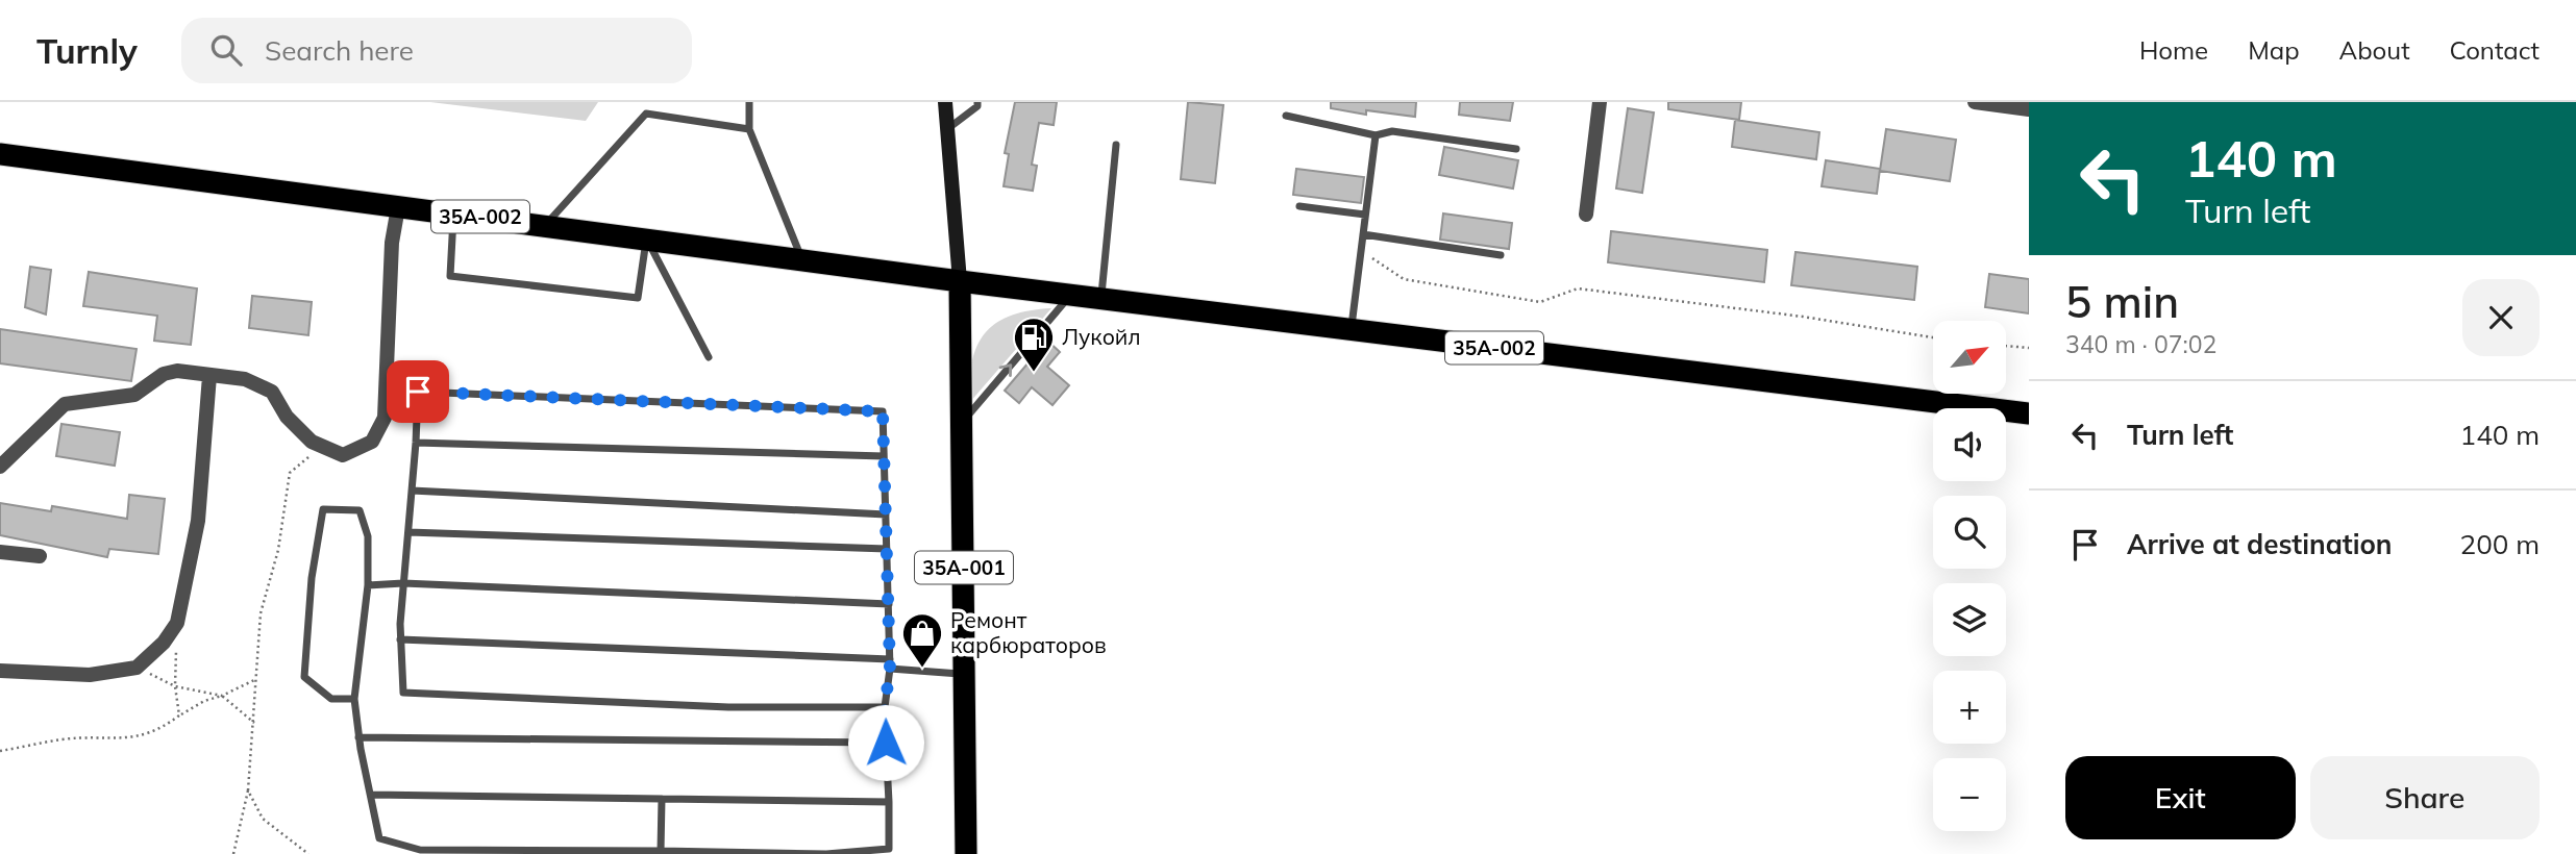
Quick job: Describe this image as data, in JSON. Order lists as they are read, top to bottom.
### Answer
{
  "streets": {
    "highway": ["35А-002", "35А-001"]
  },
  "crossings": [
    ["35А-002", "35А-001"]
  ],
  "places": {
    "fuel station": ["Лукойл"],
    "shop": ["Ремонт карбюраторов"]
  },
  "north": "top right",
  "page": {
    "header": "Turnly",
    "search": "Search here",
    "nav": [
      "Home",
      "Map",
      "About",
      "Contact"
    ],
    "turn": ["140 m", "Turn left"],
    "heading": ["5 min", "340 m · 07:02"],
    "map_buttons": ["+", "−"],
    "list": [
      {
        "name": "Turn left",
        "value": "140 m"
      },
      {
        "name": "Arrive at destination",
        "value": "200 m"
      }
    ],
    "buttons": ["Exit", "Share"]
  }
}
